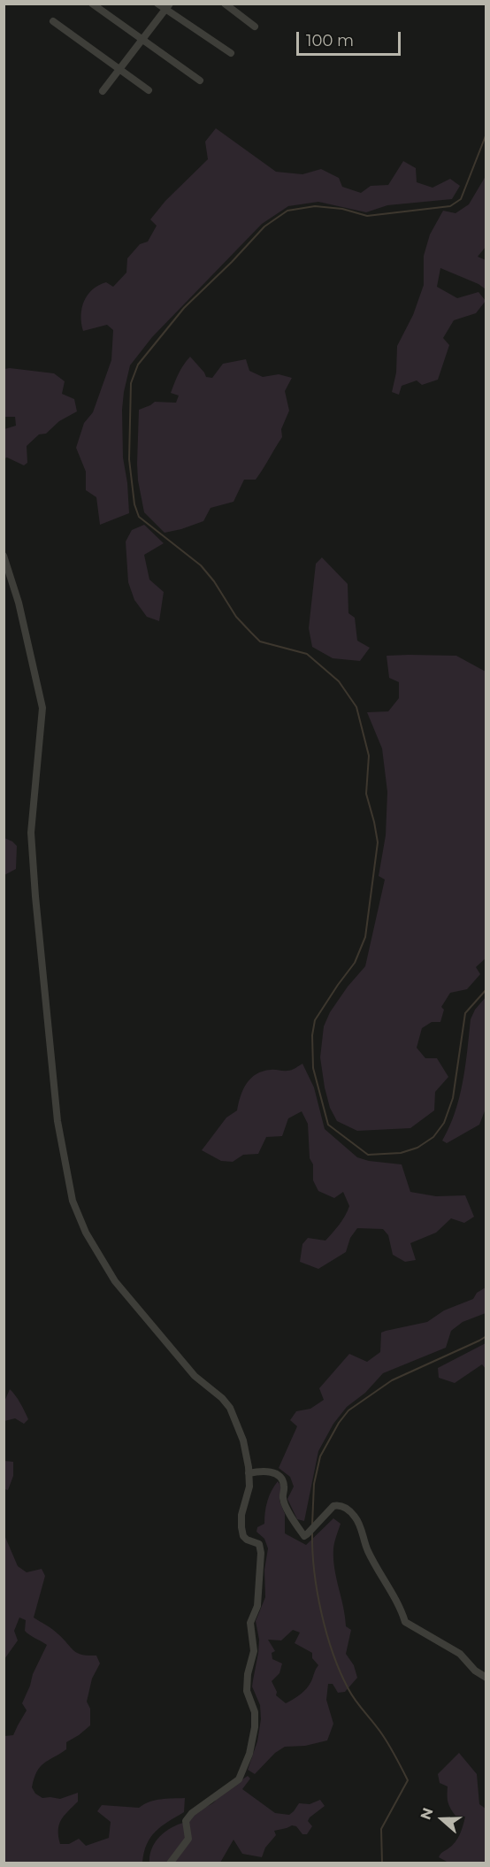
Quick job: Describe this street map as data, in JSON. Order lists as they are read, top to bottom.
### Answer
{
  "scale_bar": "100 m",
  "north": "left"
}
